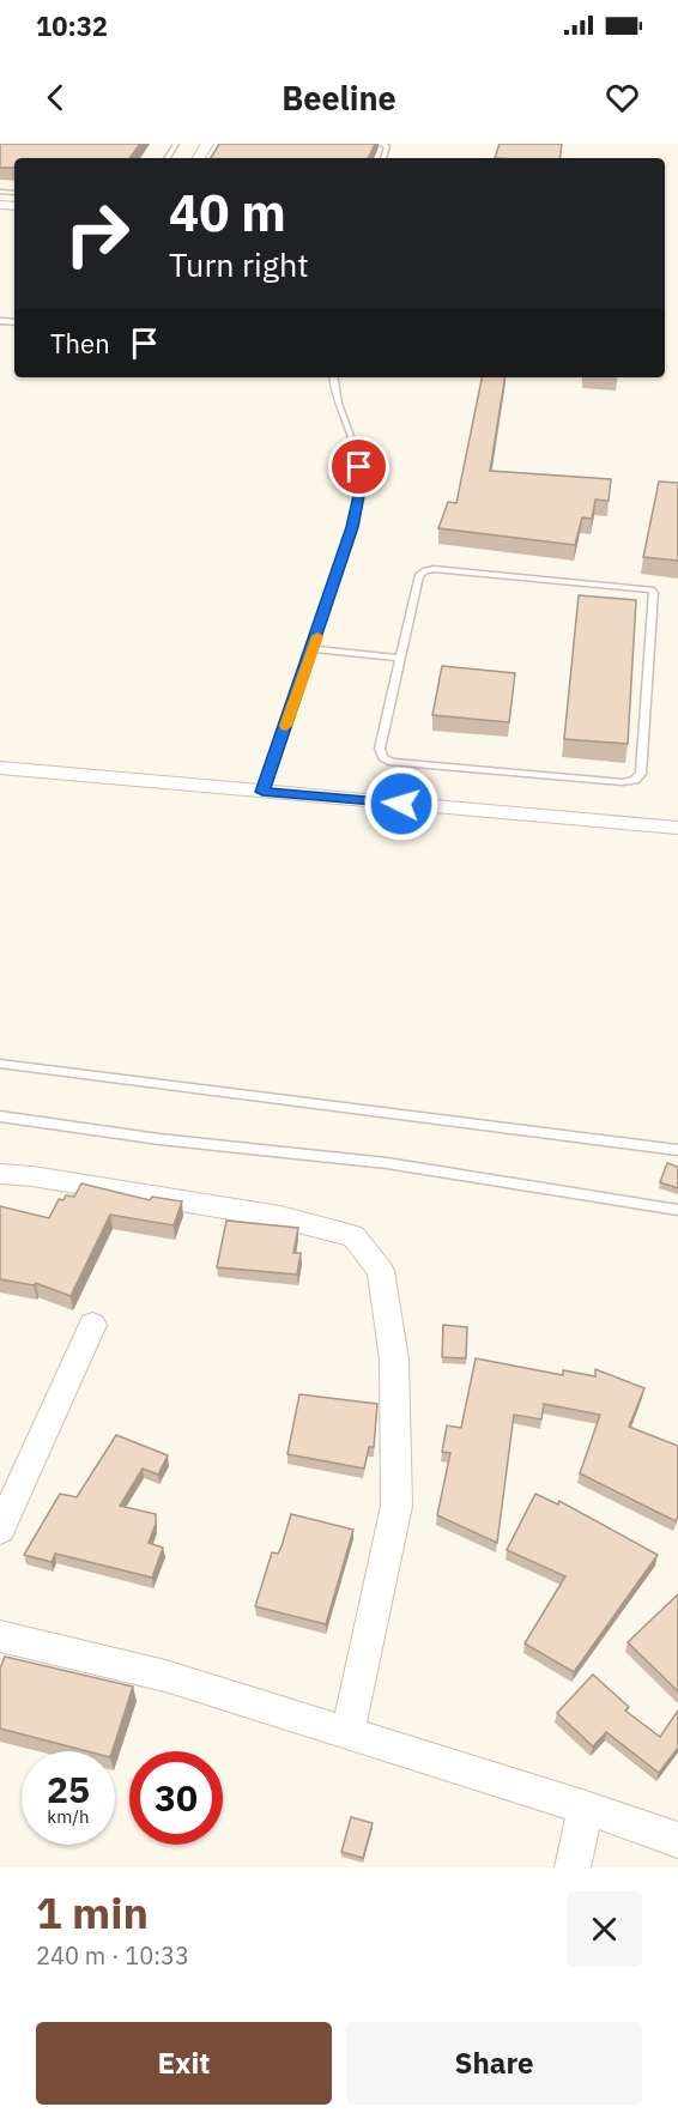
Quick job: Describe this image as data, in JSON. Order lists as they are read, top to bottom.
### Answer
{
  "page": {
    "status": "10:32",
    "header": "Beeline",
    "turn": ["40 m", "Turn right"],
    "then": "Then",
    "speed": "25 km/h",
    "limit": "30",
    "heading": ["1 min", "240 m · 10:33"],
    "buttons": ["Exit", "Share"]
  }
}
